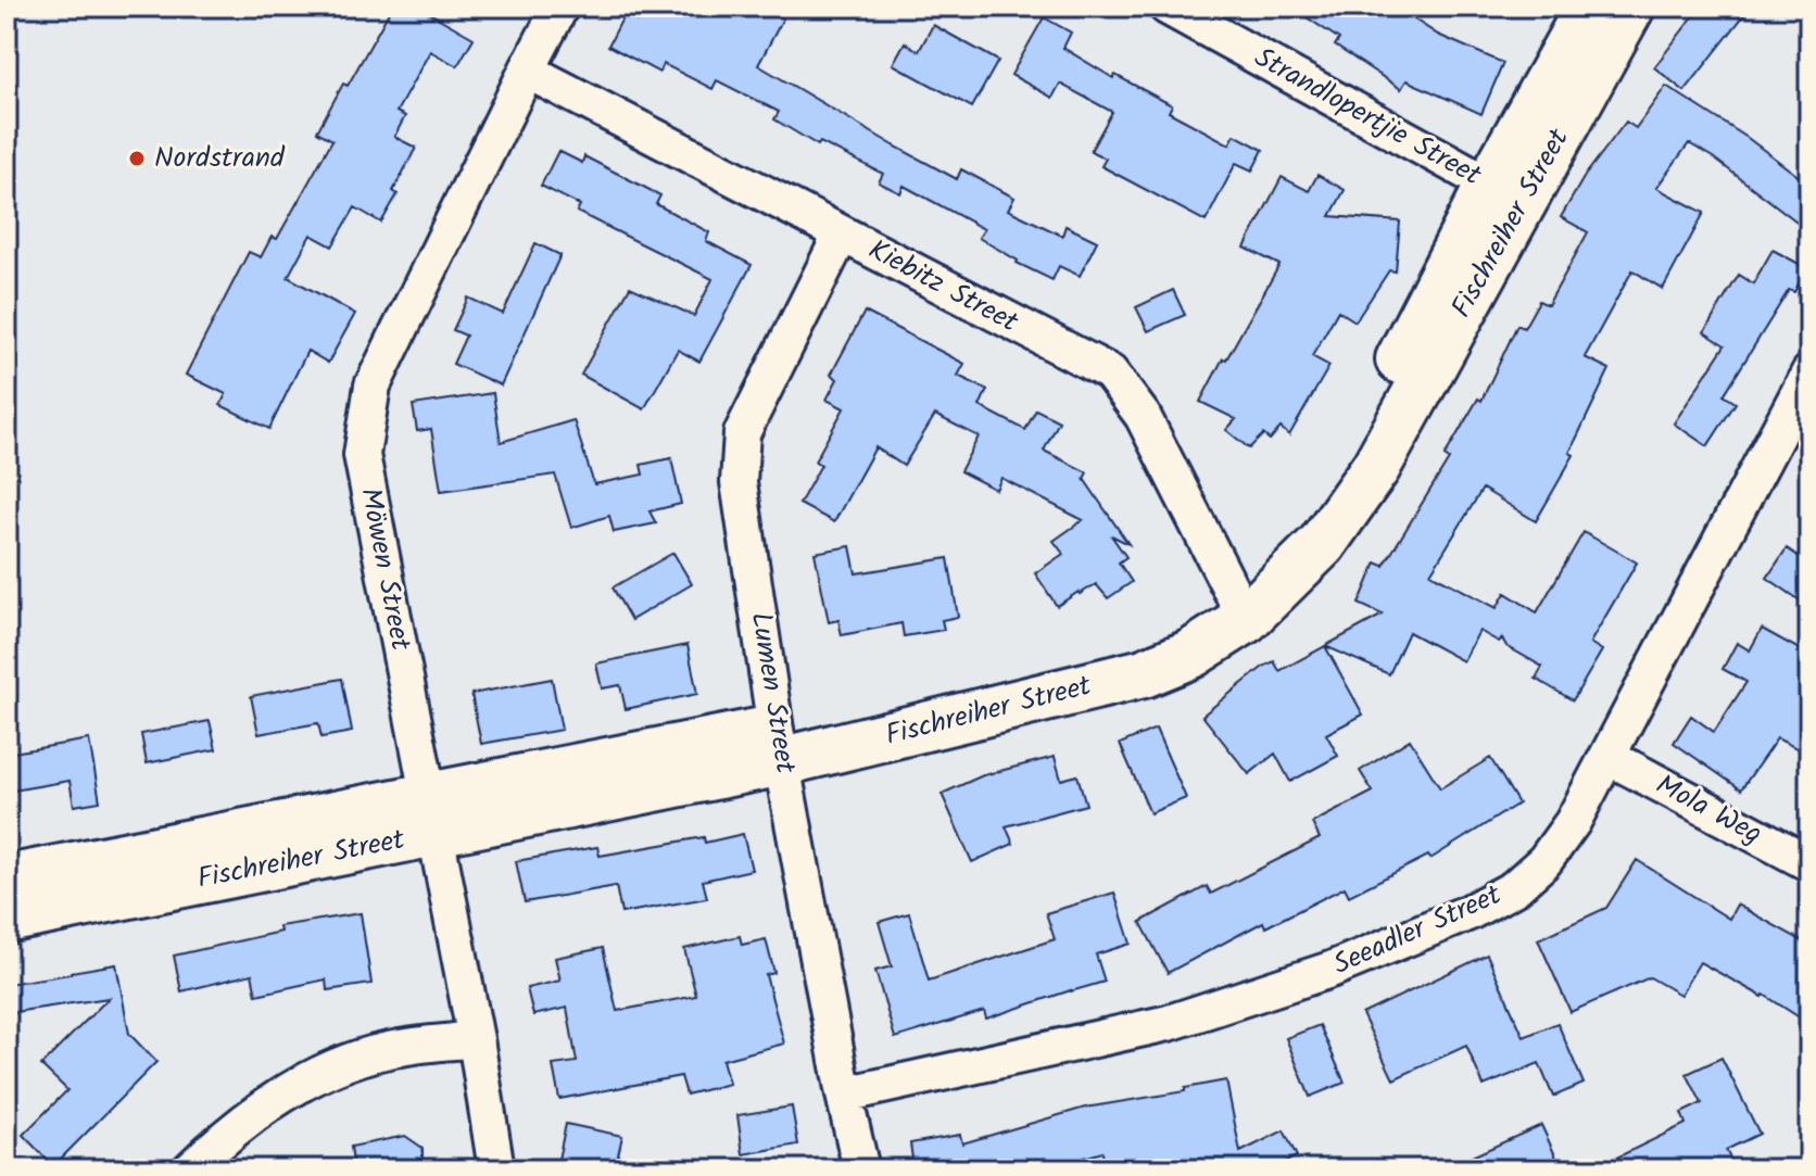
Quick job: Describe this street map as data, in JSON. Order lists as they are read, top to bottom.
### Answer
{
  "streets": {
    "street": [
      "Strandlopertjie Street",
      "Fischreiher Street",
      "Kiebitz Street",
      "Möwen Street",
      "Lumen Street",
      "Mola Weg",
      "Seeadler Street"
    ]
  },
  "crossings": [
    ["Strandlopertjie Street", "Fischreiher Street"],
    ["Fischreiher Street", "Kiebitz Street"],
    ["Fischreiher Street", "Möwen Street"],
    ["Fischreiher Street", "Lumen Street"],
    ["Kiebitz Street", "Möwen Street"],
    ["Kiebitz Street", "Lumen Street"],
    ["Lumen Street", "Seeadler Street"],
    ["Mola Weg", "Seeadler Street"]
  ],
  "places": ["Nordstrand"]
}
